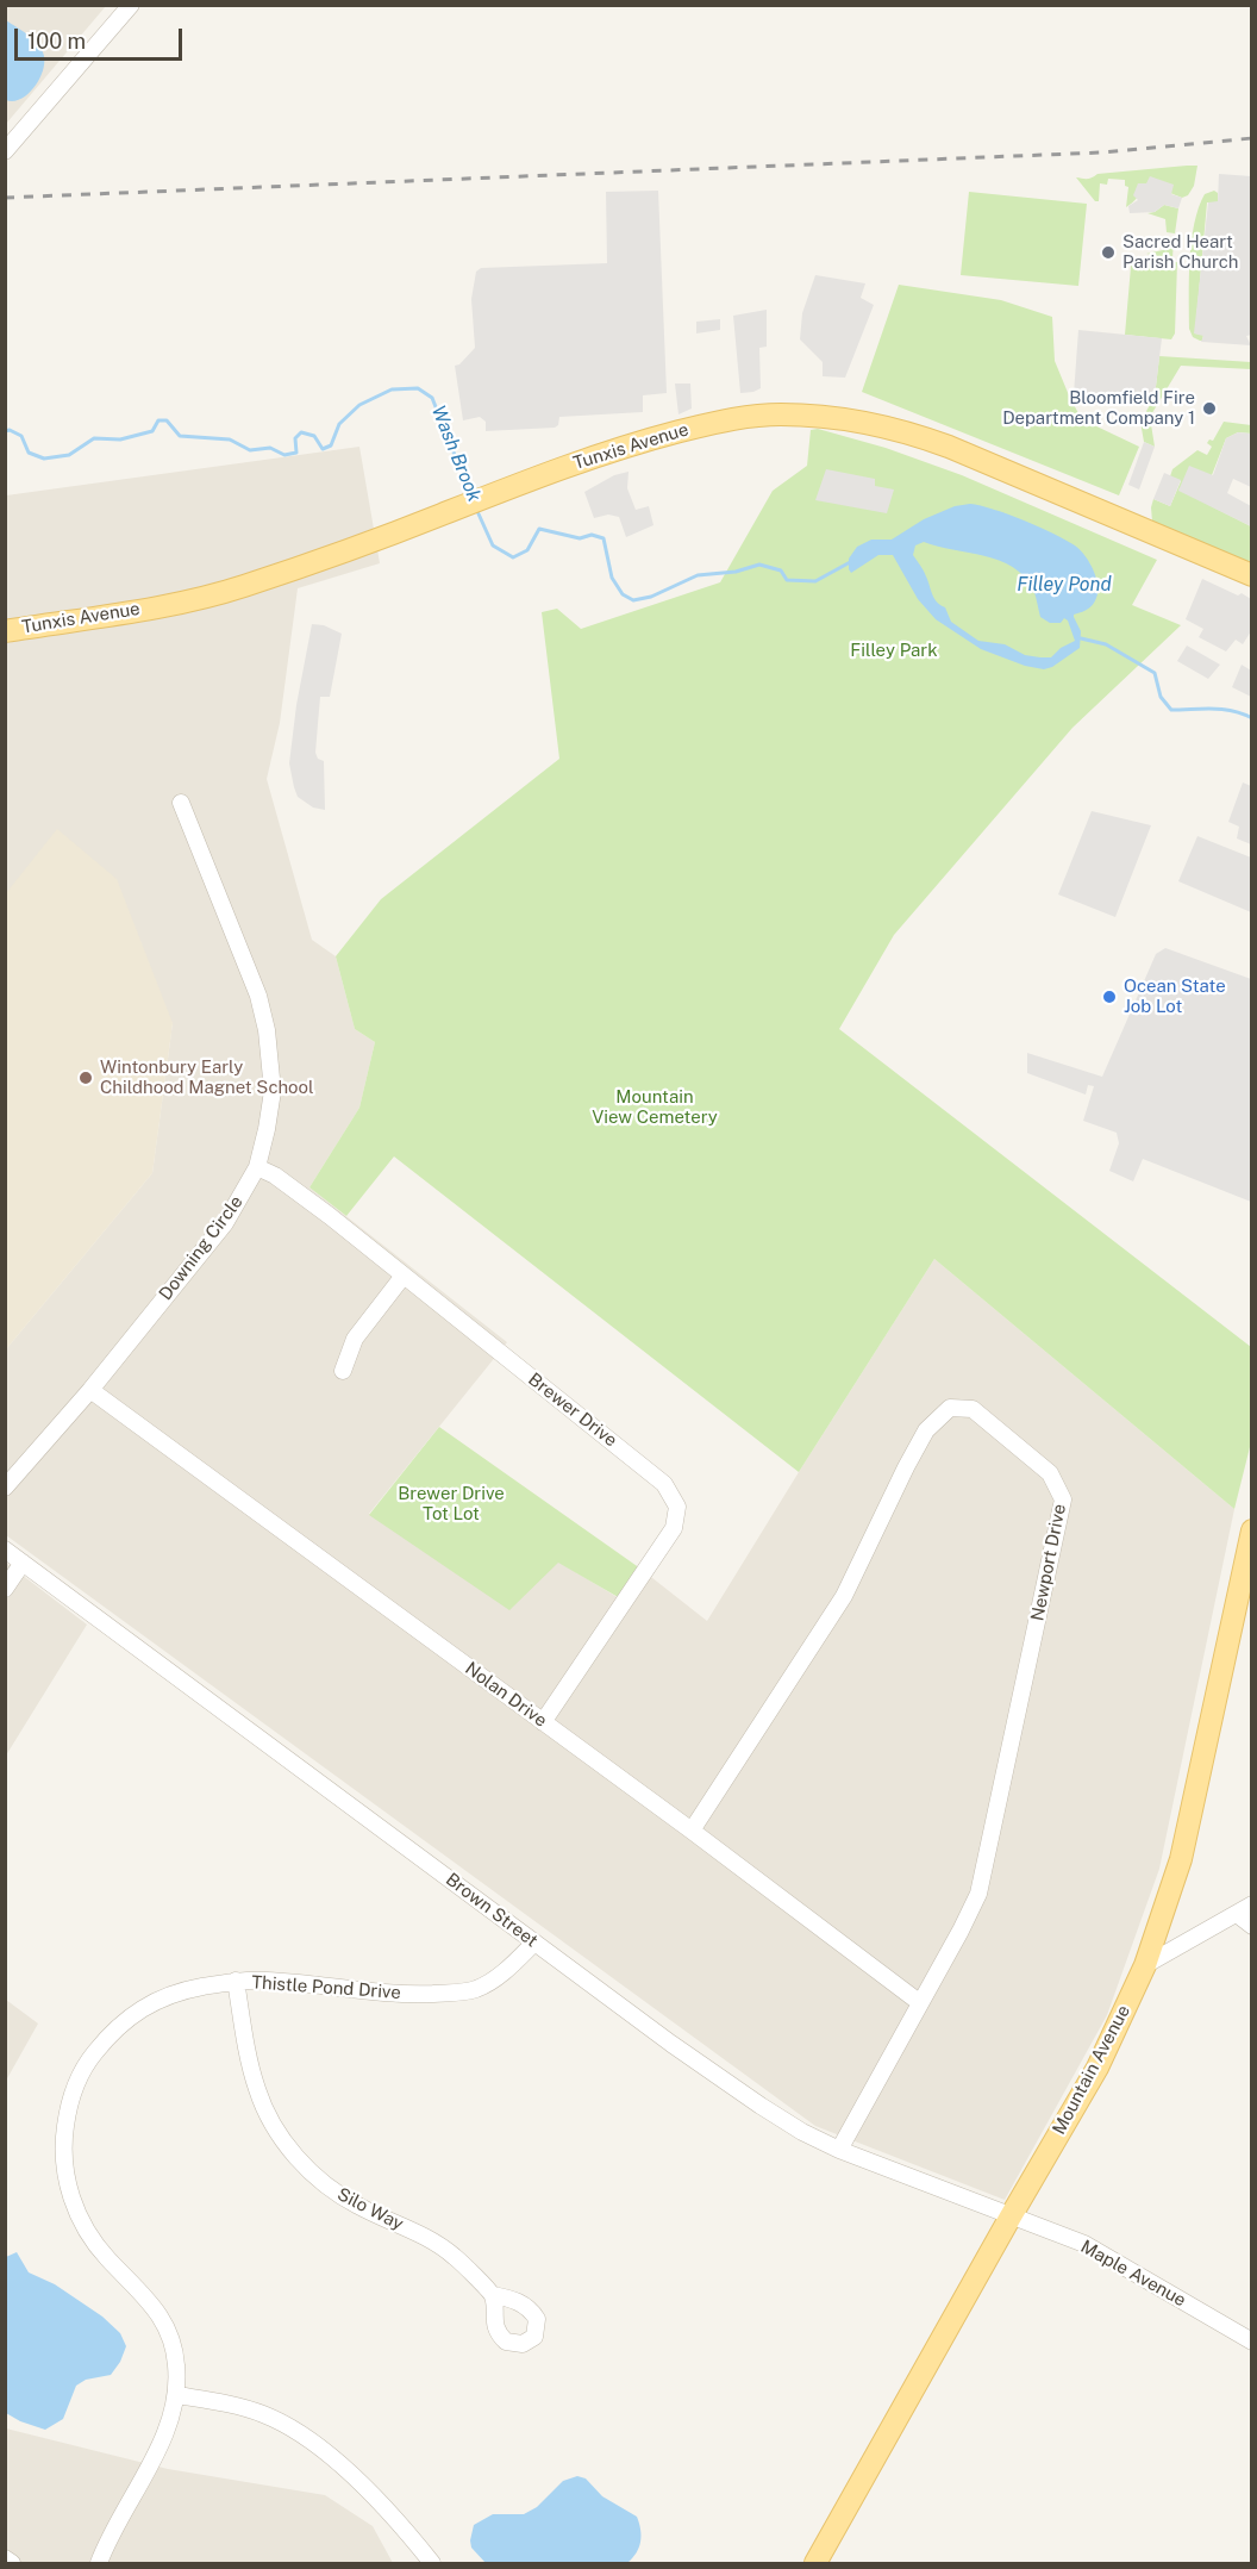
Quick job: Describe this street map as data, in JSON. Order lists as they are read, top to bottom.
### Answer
{
  "streets": {
    "main road": ["Tunxis Avenue", "Mountain Avenue"],
    "street": [
      "Downing Circle",
      "Brewer Drive",
      "Newport Drive",
      "Nolan Drive",
      "Brown Street",
      "Thistle Pond Drive",
      "Silo Way",
      "Maple Avenue"
    ]
  },
  "crossings": [
    ["Downing Circle", "Brewer Drive"],
    ["Downing Circle", "Nolan Drive"],
    ["Brewer Drive", "Nolan Drive"],
    ["Newport Drive", "Nolan Drive"],
    ["Newport Drive", "Brown Street"],
    ["Brown Street", "Thistle Pond Drive"],
    ["Brown Street", "Mountain Avenue"],
    ["Brown Street", "Maple Avenue"],
    ["Thistle Pond Drive", "Silo Way"],
    ["Mountain Avenue", "Maple Avenue"]
  ],
  "water": ["Wash Brook", "Filley Pond"],
  "parks": ["Filley Park", "Mountain View Cemetery", "Brewer Drive Tot Lot"],
  "places": [
    "Sacred Heart Parish Church",
    "Bloomfield Fire Department Company 1",
    "Ocean State Job Lot",
    "Wintonbury Early Childhood Magnet School"
  ],
  "scale_bar": "100 m"
}
